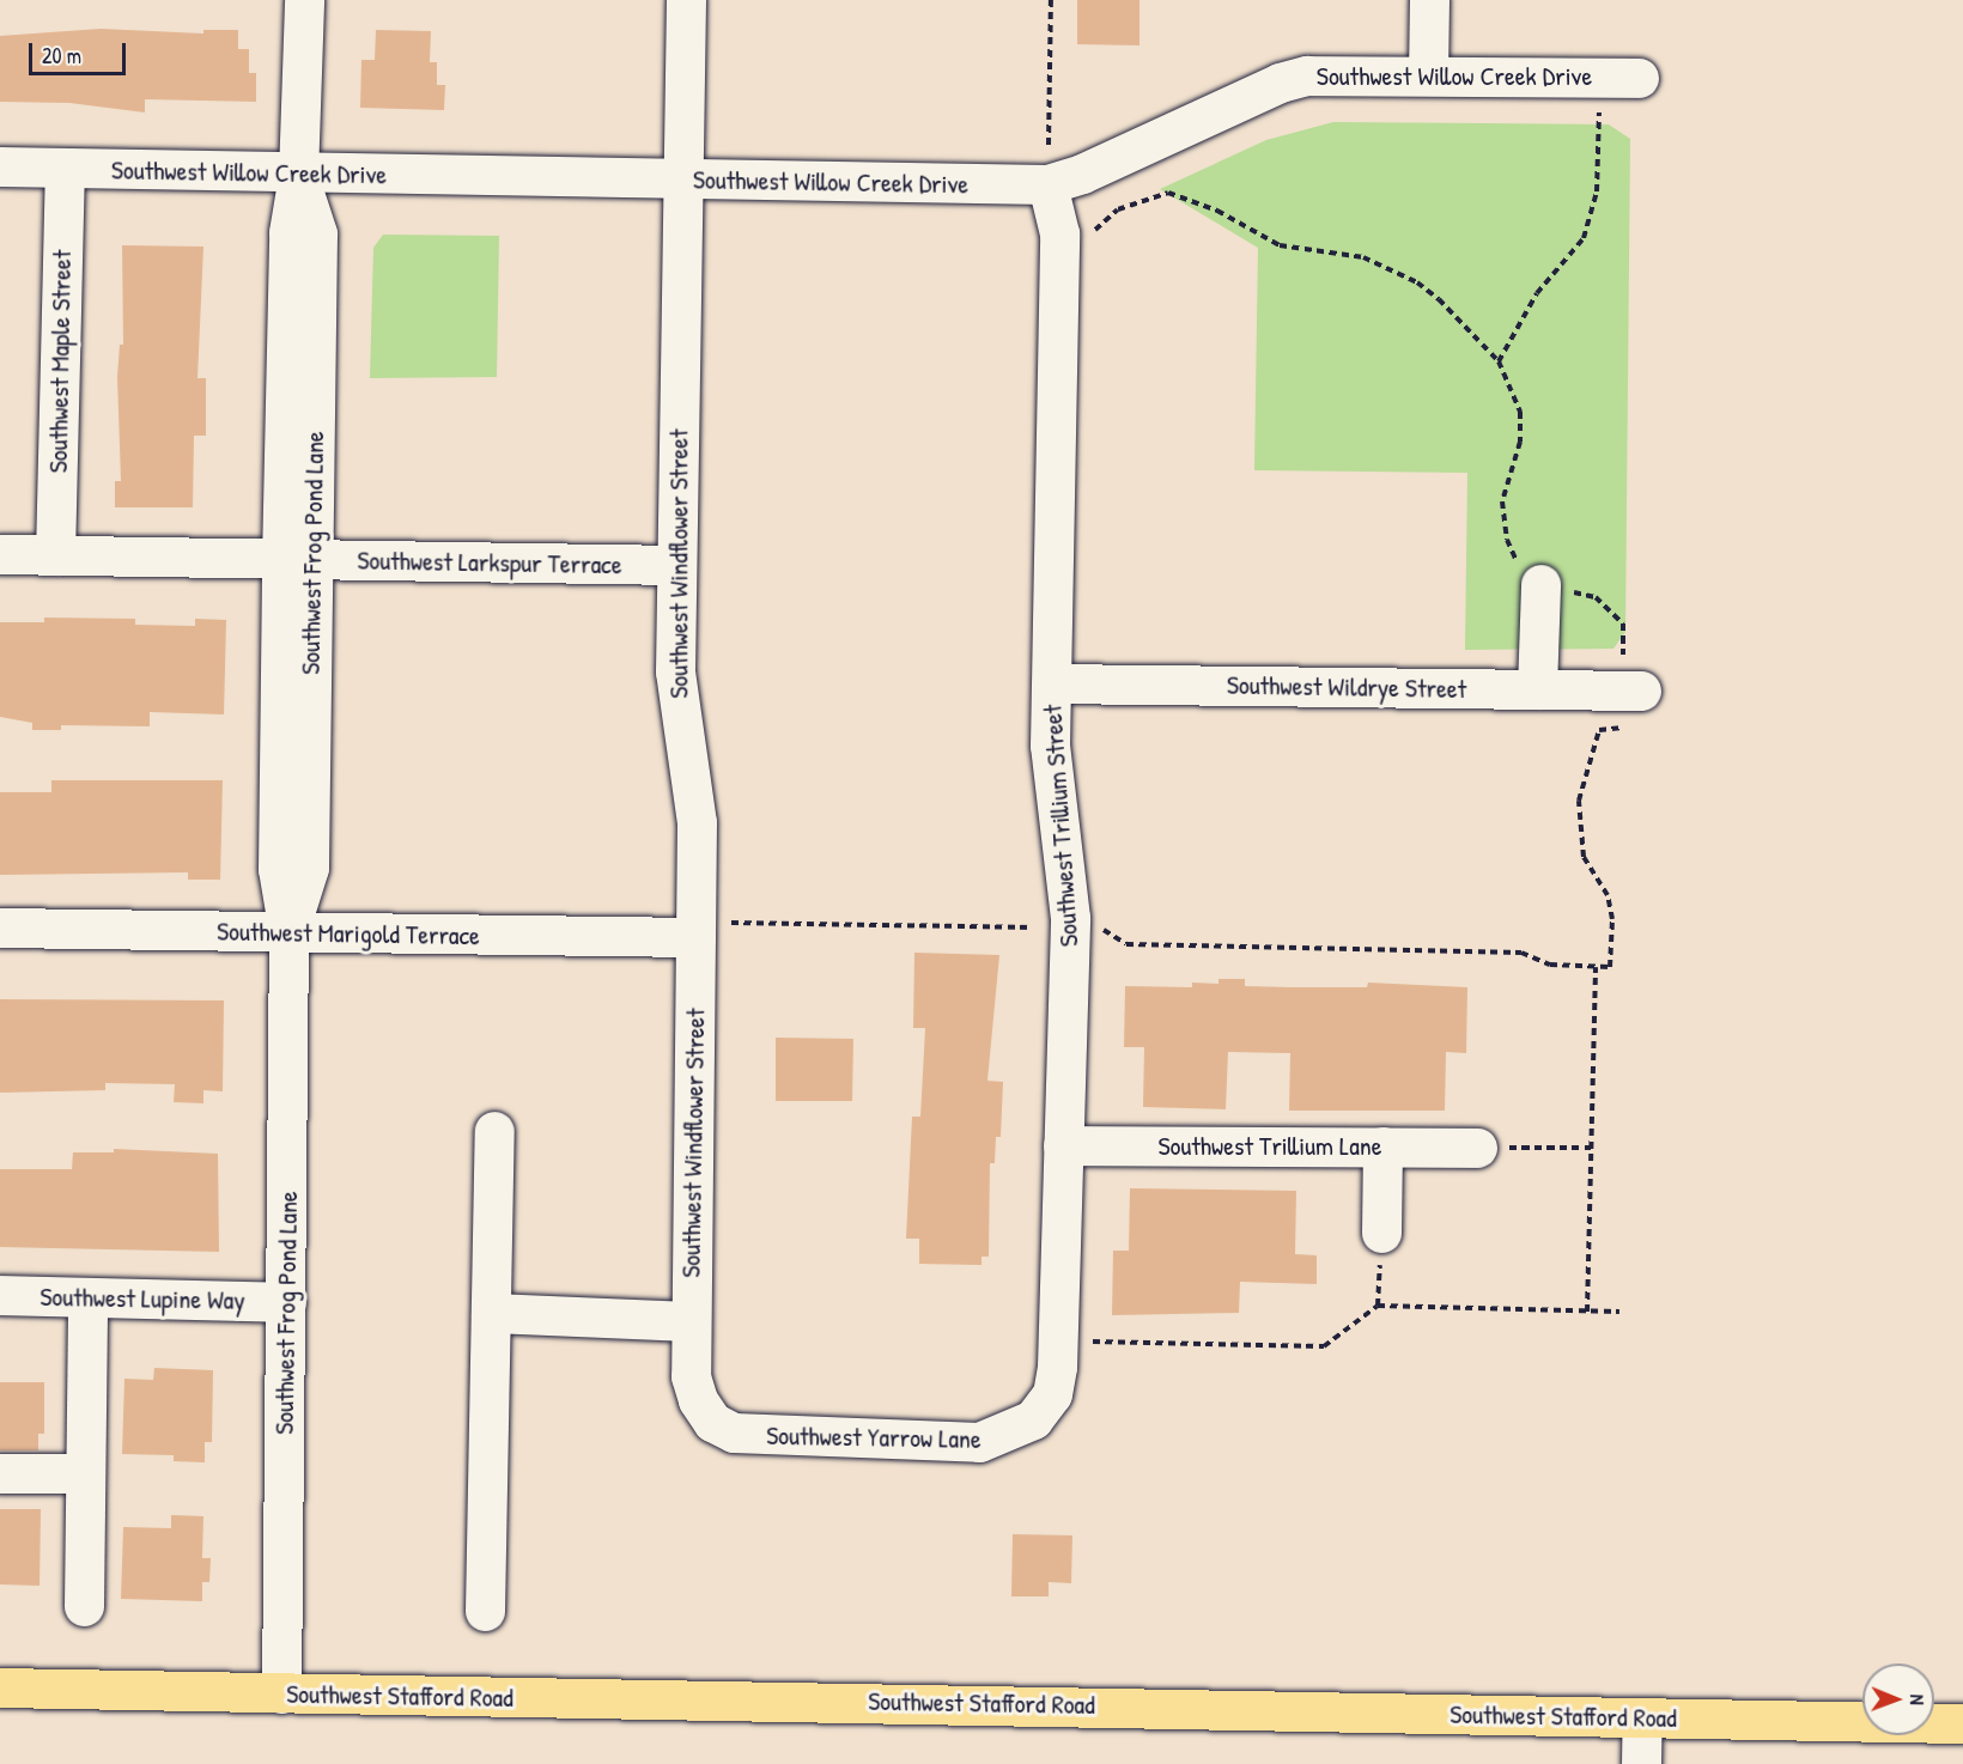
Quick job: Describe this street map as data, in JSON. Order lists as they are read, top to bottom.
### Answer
{
  "streets": {
    "main road": ["Southwest Stafford Road"],
    "street": [
      "Southwest Willow Creek Drive",
      "Southwest Maple Street",
      "Southwest Frog Pond Lane",
      "Southwest Larkspur Terrace",
      "Southwest Windflower Street",
      "Southwest Wildrye Street",
      "Southwest Trillium Street",
      "Southwest Marigold Terrace",
      "Southwest Trillium Lane",
      "Southwest Lupine Way",
      "Southwest Yarrow Lane"
    ]
  },
  "crossings": [
    ["Southwest Willow Creek Drive", "Southwest Maple Street"],
    ["Southwest Willow Creek Drive", "Southwest Frog Pond Lane"],
    ["Southwest Willow Creek Drive", "Southwest Windflower Street"],
    ["Southwest Willow Creek Drive", "Southwest Trillium Street"],
    ["Southwest Maple Street", "Southwest Larkspur Terrace"],
    ["Southwest Frog Pond Lane", "Southwest Larkspur Terrace"],
    ["Southwest Frog Pond Lane", "Southwest Marigold Terrace"],
    ["Southwest Frog Pond Lane", "Southwest Lupine Way"],
    ["Southwest Frog Pond Lane", "Southwest Stafford Road"],
    ["Southwest Larkspur Terrace", "Southwest Windflower Street"],
    ["Southwest Windflower Street", "Southwest Marigold Terrace"],
    ["Southwest Windflower Street", "Southwest Yarrow Lane"],
    ["Southwest Wildrye Street", "Southwest Trillium Street"],
    ["Southwest Trillium Street", "Southwest Trillium Lane"],
    ["Southwest Trillium Street", "Southwest Yarrow Lane"]
  ],
  "scale_bar": "20 m",
  "north": "right"
}
